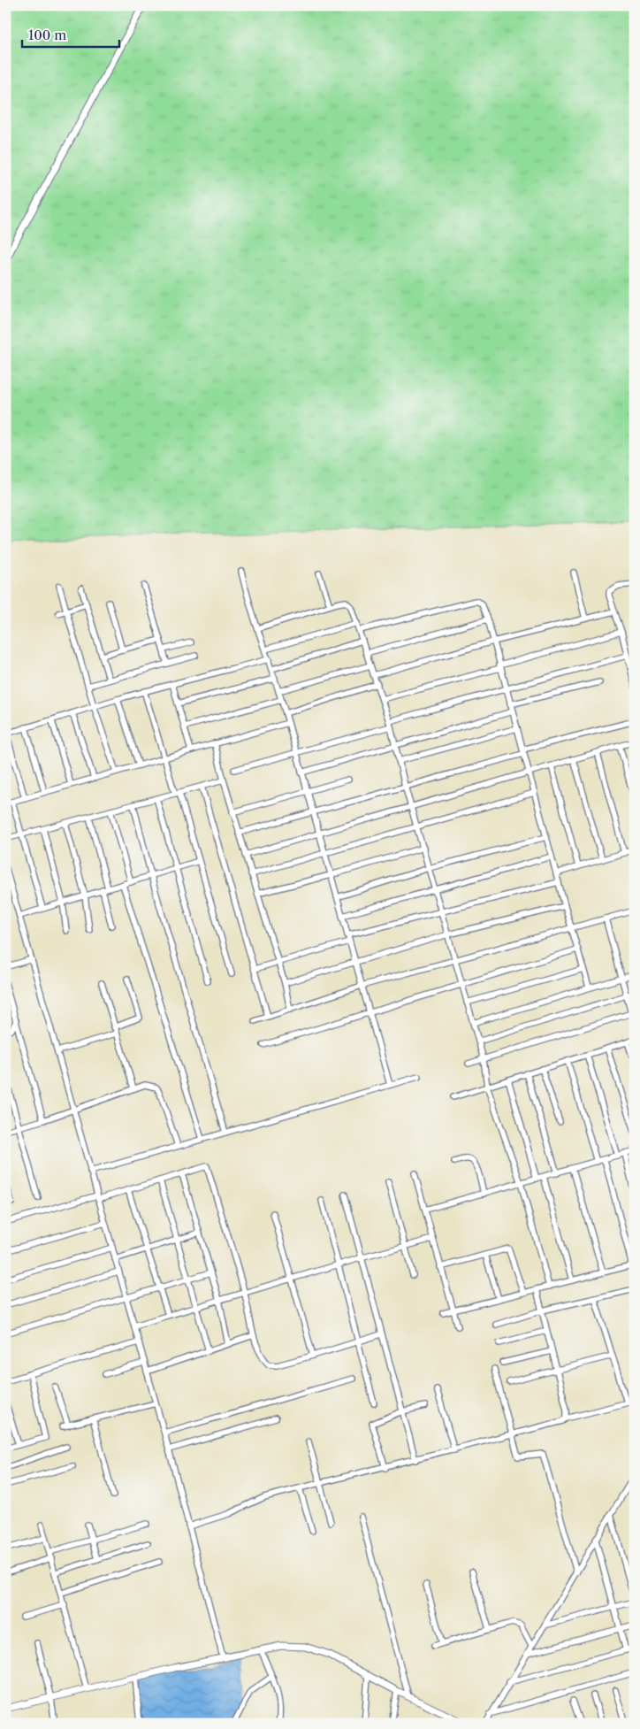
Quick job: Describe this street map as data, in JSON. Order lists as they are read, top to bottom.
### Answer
{
  "scale_bar": "100 m"
}
